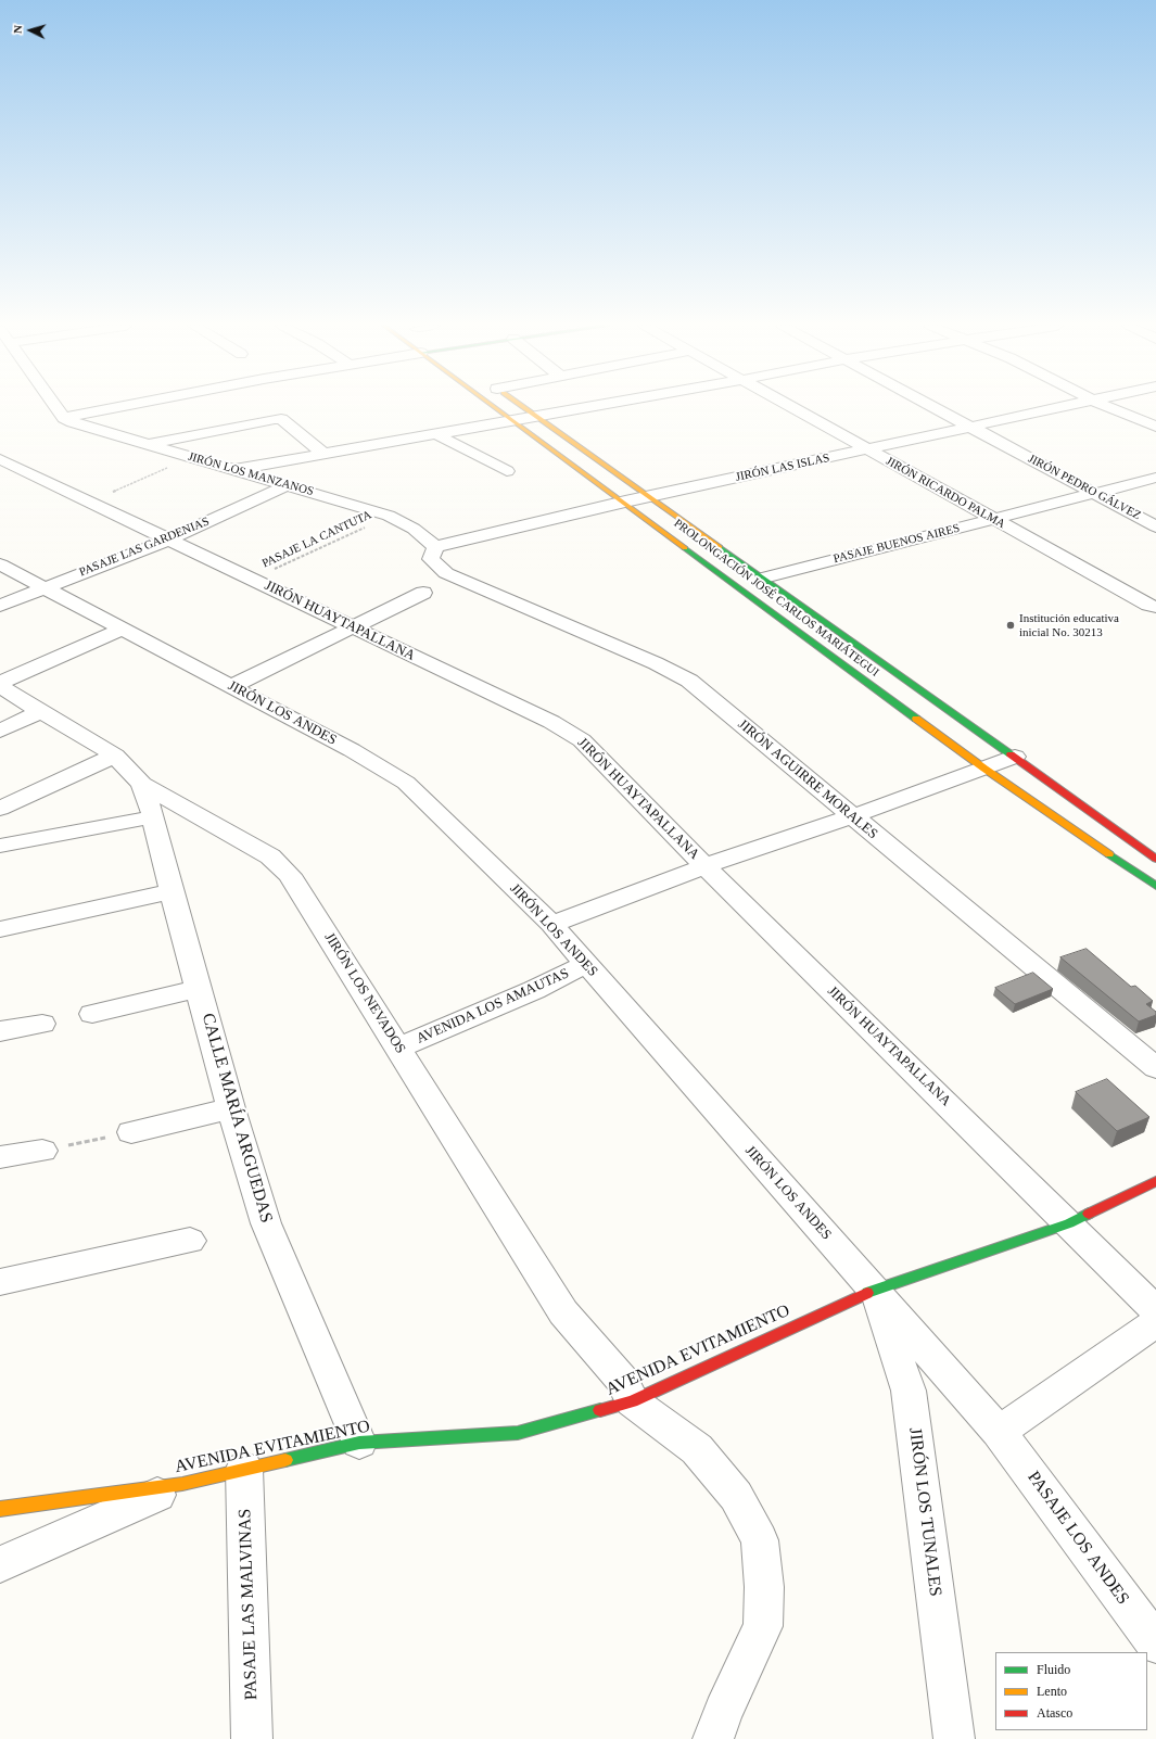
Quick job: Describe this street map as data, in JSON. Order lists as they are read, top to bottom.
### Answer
{
  "streets": {
    "street": [
      "JIRÓN LAS ISLAS",
      "JIRÓN LOS MANZANOS",
      "JIRÓN PEDRO GÁLVEZ",
      "JIRÓN RICARDO PALMA",
      "PASAJE BUENOS AIRES",
      "PASAJE LAS GARDENIAS",
      "PROLONGACIÓN JOSÉ CARLOS MARIÁTEGUI",
      "JIRÓN HUAYTAPALLANA",
      "JIRÓN LOS ANDES",
      "JIRÓN AGUIRRE MORALES",
      "JIRÓN LOS NEVADOS",
      "AVENIDA LOS AMAUTAS",
      "CALLE MARÍA ARGUEDAS",
      "AVENIDA EVITAMIENTO",
      "JIRÓN LOS TUNALES",
      "PASAJE LOS ANDES",
      "PASAJE LAS MALVINAS"
    ],
    "path": ["PASAJE LA CANTUTA"]
  },
  "crossings": [
    ["JIRÓN LAS ISLAS", "JIRÓN LOS MANZANOS"],
    ["JIRÓN LAS ISLAS", "JIRÓN PEDRO GÁLVEZ"],
    ["JIRÓN LAS ISLAS", "JIRÓN RICARDO PALMA"],
    ["JIRÓN LAS ISLAS", "PROLONGACIÓN JOSÉ CARLOS MARIÁTEGUI"],
    ["JIRÓN LAS ISLAS", "JIRÓN AGUIRRE MORALES"],
    ["JIRÓN LOS MANZANOS", "PASAJE LA CANTUTA"],
    ["JIRÓN LOS MANZANOS", "PASAJE LAS GARDENIAS"],
    ["JIRÓN LOS MANZANOS", "JIRÓN AGUIRRE MORALES"],
    ["JIRÓN PEDRO GÁLVEZ", "PASAJE BUENOS AIRES"],
    ["JIRÓN RICARDO PALMA", "PASAJE BUENOS AIRES"],
    ["PASAJE LA CANTUTA", "JIRÓN HUAYTAPALLANA"],
    ["PASAJE BUENOS AIRES", "PROLONGACIÓN JOSÉ CARLOS MARIÁTEGUI"],
    ["PASAJE LAS GARDENIAS", "JIRÓN HUAYTAPALLANA"],
    ["PASAJE LAS GARDENIAS", "JIRÓN LOS ANDES"],
    ["JIRÓN HUAYTAPALLANA", "AVENIDA EVITAMIENTO"],
    ["JIRÓN LOS ANDES", "AVENIDA LOS AMAUTAS"],
    ["JIRÓN LOS ANDES", "AVENIDA EVITAMIENTO"],
    ["JIRÓN LOS ANDES", "JIRÓN LOS TUNALES"],
    ["JIRÓN LOS ANDES", "PASAJE LOS ANDES"],
    ["JIRÓN LOS NEVADOS", "AVENIDA LOS AMAUTAS"],
    ["JIRÓN LOS NEVADOS", "CALLE MARÍA ARGUEDAS"],
    ["JIRÓN LOS NEVADOS", "AVENIDA EVITAMIENTO"],
    ["CALLE MARÍA ARGUEDAS", "AVENIDA EVITAMIENTO"],
    ["AVENIDA EVITAMIENTO", "JIRÓN LOS TUNALES"],
    ["AVENIDA EVITAMIENTO", "PASAJE LAS MALVINAS"]
  ],
  "places": ["Institución educativa inicial No. 30213"],
  "legend": ["Fluido", "Lento", "Atasco"],
  "north": "left"
}
